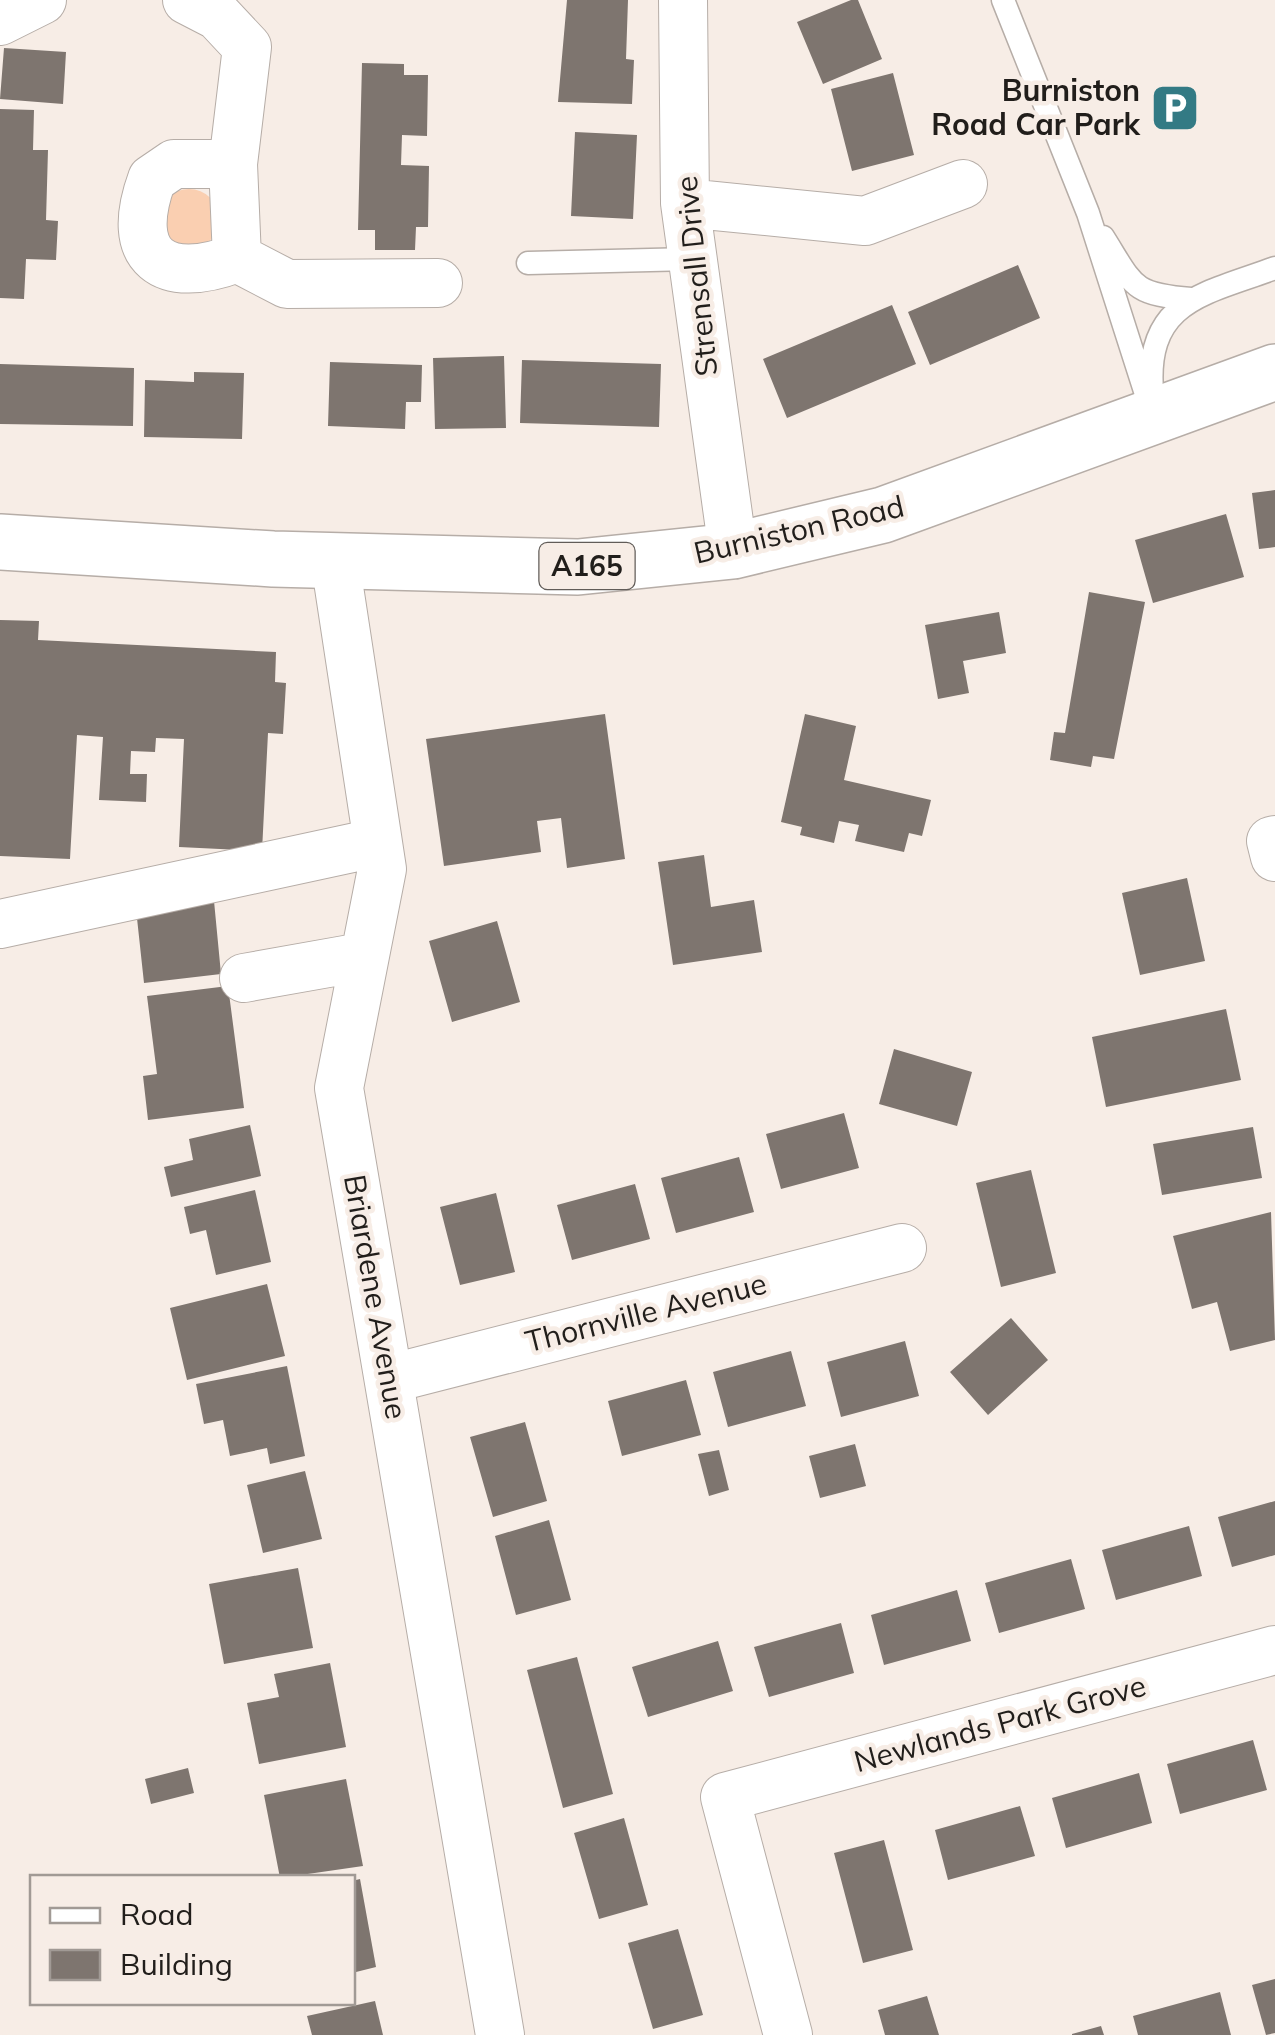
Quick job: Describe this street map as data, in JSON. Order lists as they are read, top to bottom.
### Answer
{
  "streets": {
    "main road": ["Burniston Road", "A165"],
    "street": [
      "Strensall Drive",
      "Briardene Avenue",
      "Thornville Avenue",
      "Newlands Park Grove"
    ]
  },
  "crossings": [
    ["Strensall Drive", "Burniston Road"],
    ["Burniston Road", "Briardene Avenue"],
    ["Briardene Avenue", "Thornville Avenue"]
  ],
  "places": {
    "parking": ["Burniston Road Car Park"]
  },
  "legend": ["Road", "Building"]
}
